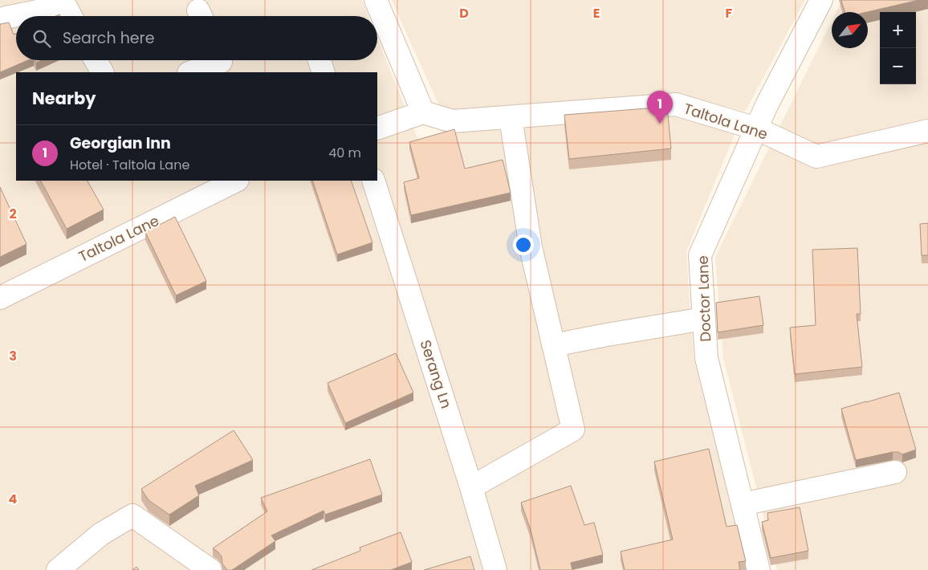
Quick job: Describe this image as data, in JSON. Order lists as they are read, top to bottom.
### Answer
{
  "streets": {
    "street": ["Taltola Lane", "Doctor Lane", "Serang Ln"]
  },
  "crossings": [
    ["Taltola Lane", "Doctor Lane"]
  ],
  "north": "top right",
  "page": {
    "map_buttons": ["+", "−"],
    "search": "Search here",
    "heading": "Nearby",
    "pins": "1",
    "list": [
      {
        "mark": "1",
        "name": "Georgian Inn",
        "note": "Hotel · Taltola Lane",
        "value": "40 m"
      }
    ]
  },
  "grid": {
    "columns": ["D", "E", "F"],
    "rows": ["2", "3", "4"]
  }
}
